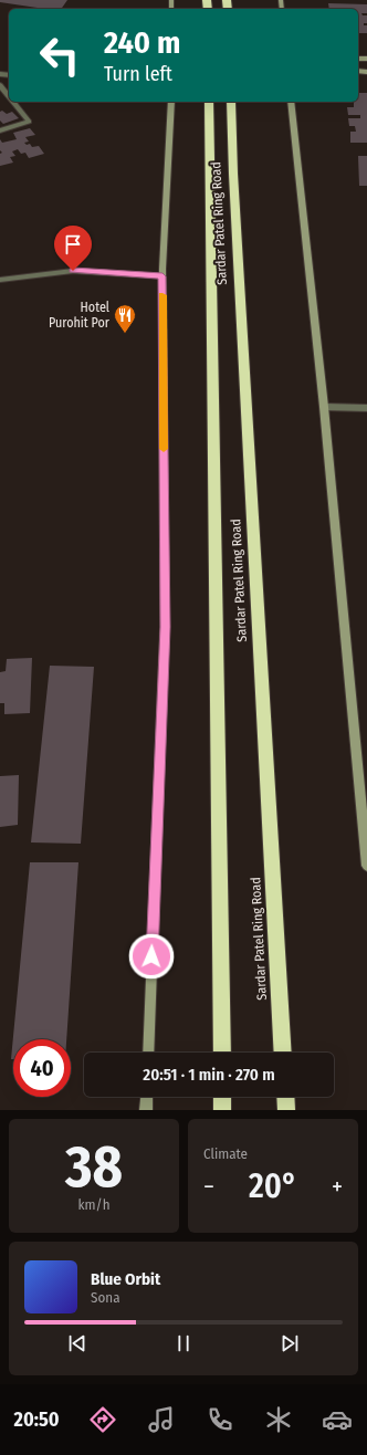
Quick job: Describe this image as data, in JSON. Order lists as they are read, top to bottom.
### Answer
{
  "streets": {
    "highway": ["Sardar Patel Ring Road"]
  },
  "places": {
    "restaurant": ["Hotel Purohit Por"]
  },
  "page": {
    "turn": ["240 m", "Turn left"],
    "limit": "40",
    "trip": "20:51 · 1 min · 270 m",
    "tile": [
      ["38", "km/h"],
      "Climate"
    ],
    "heat": ["−", "20°", "+"],
    "song": ["Blue Orbit", "Sona"],
    "tabs": "20:50"
  }
}
